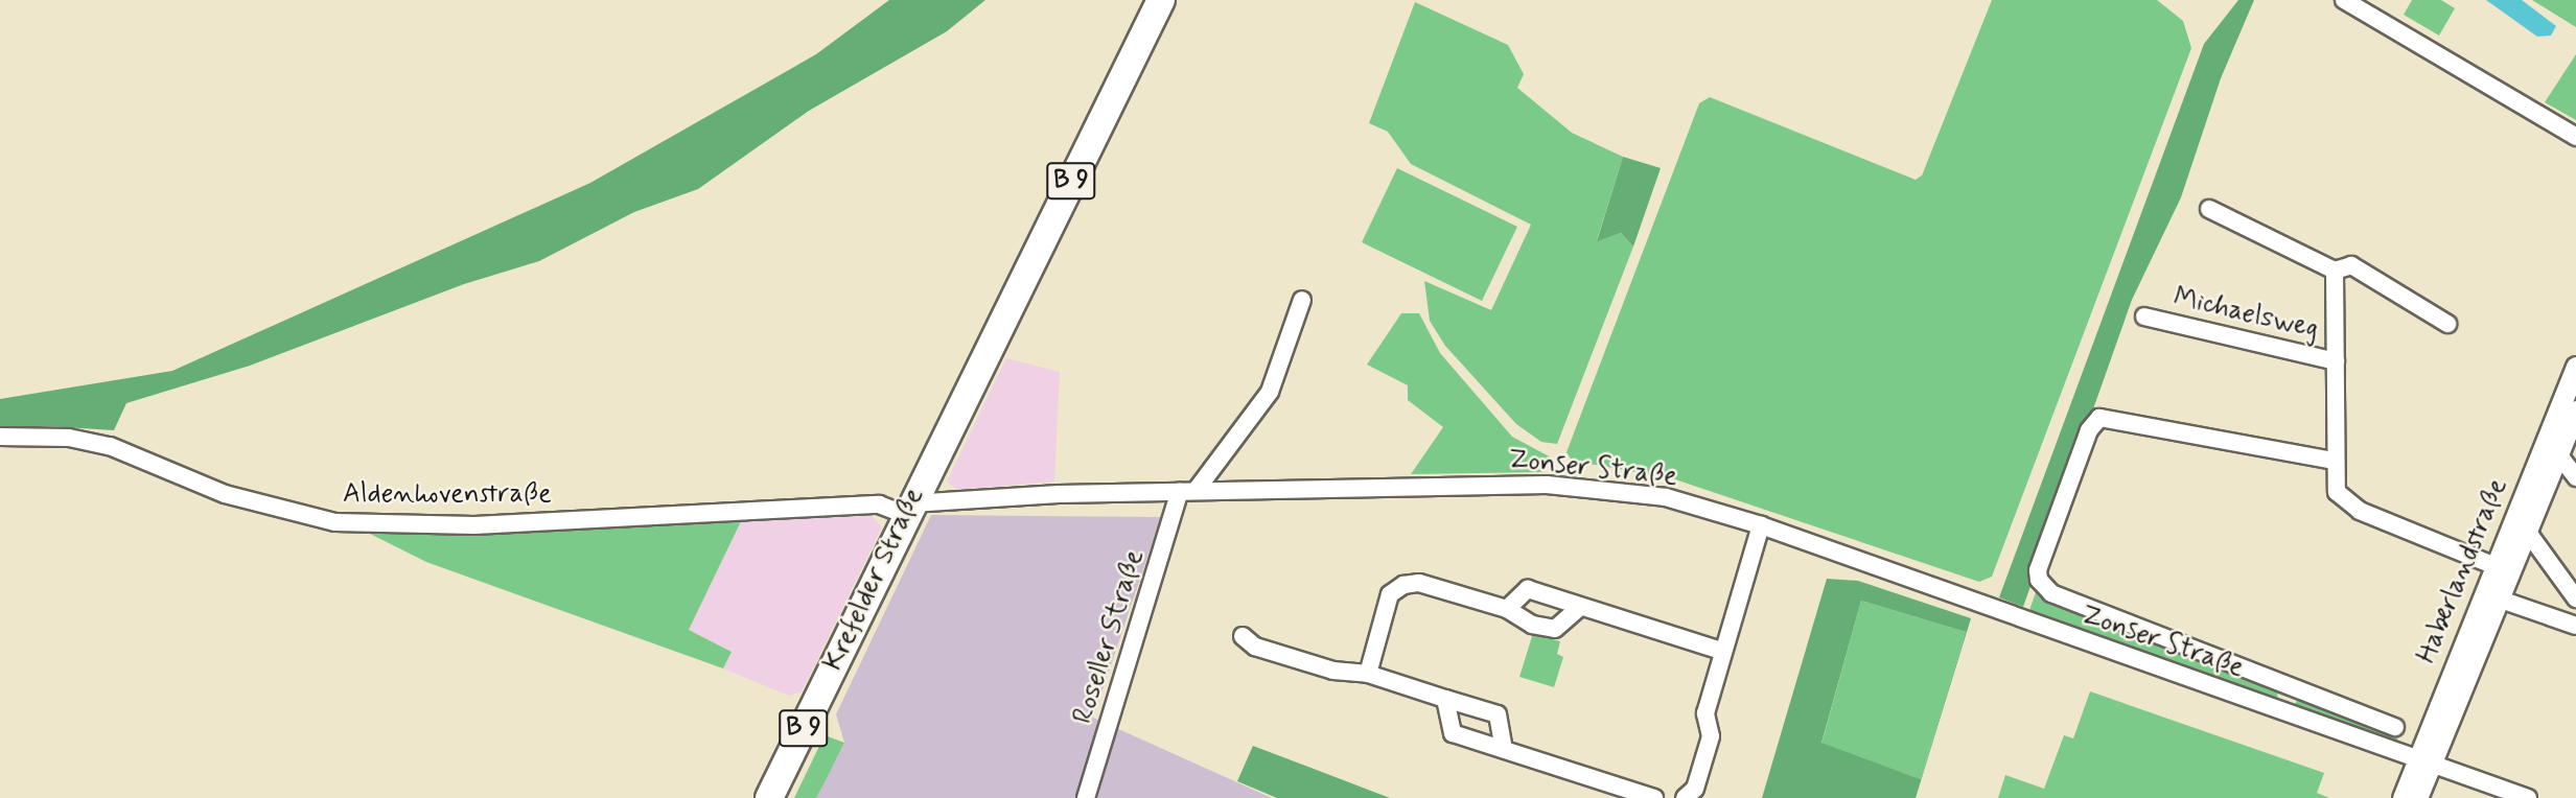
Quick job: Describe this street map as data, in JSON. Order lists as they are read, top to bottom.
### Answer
{
  "streets": {
    "main road": ["B 9", "Krefelder Straße"],
    "street": [
      "Michaelsweg",
      "Zonser Straße",
      "Aldenhovenstraße",
      "Haberlandstraße",
      "Roseller Straße"
    ]
  },
  "crossings": [
    ["Zonser Straße", "Aldenhovenstraße"],
    ["Zonser Straße", "Haberlandstraße"],
    ["Zonser Straße", "Krefelder Straße"],
    ["Zonser Straße", "Roseller Straße"],
    ["Aldenhovenstraße", "Krefelder Straße"]
  ]
}
